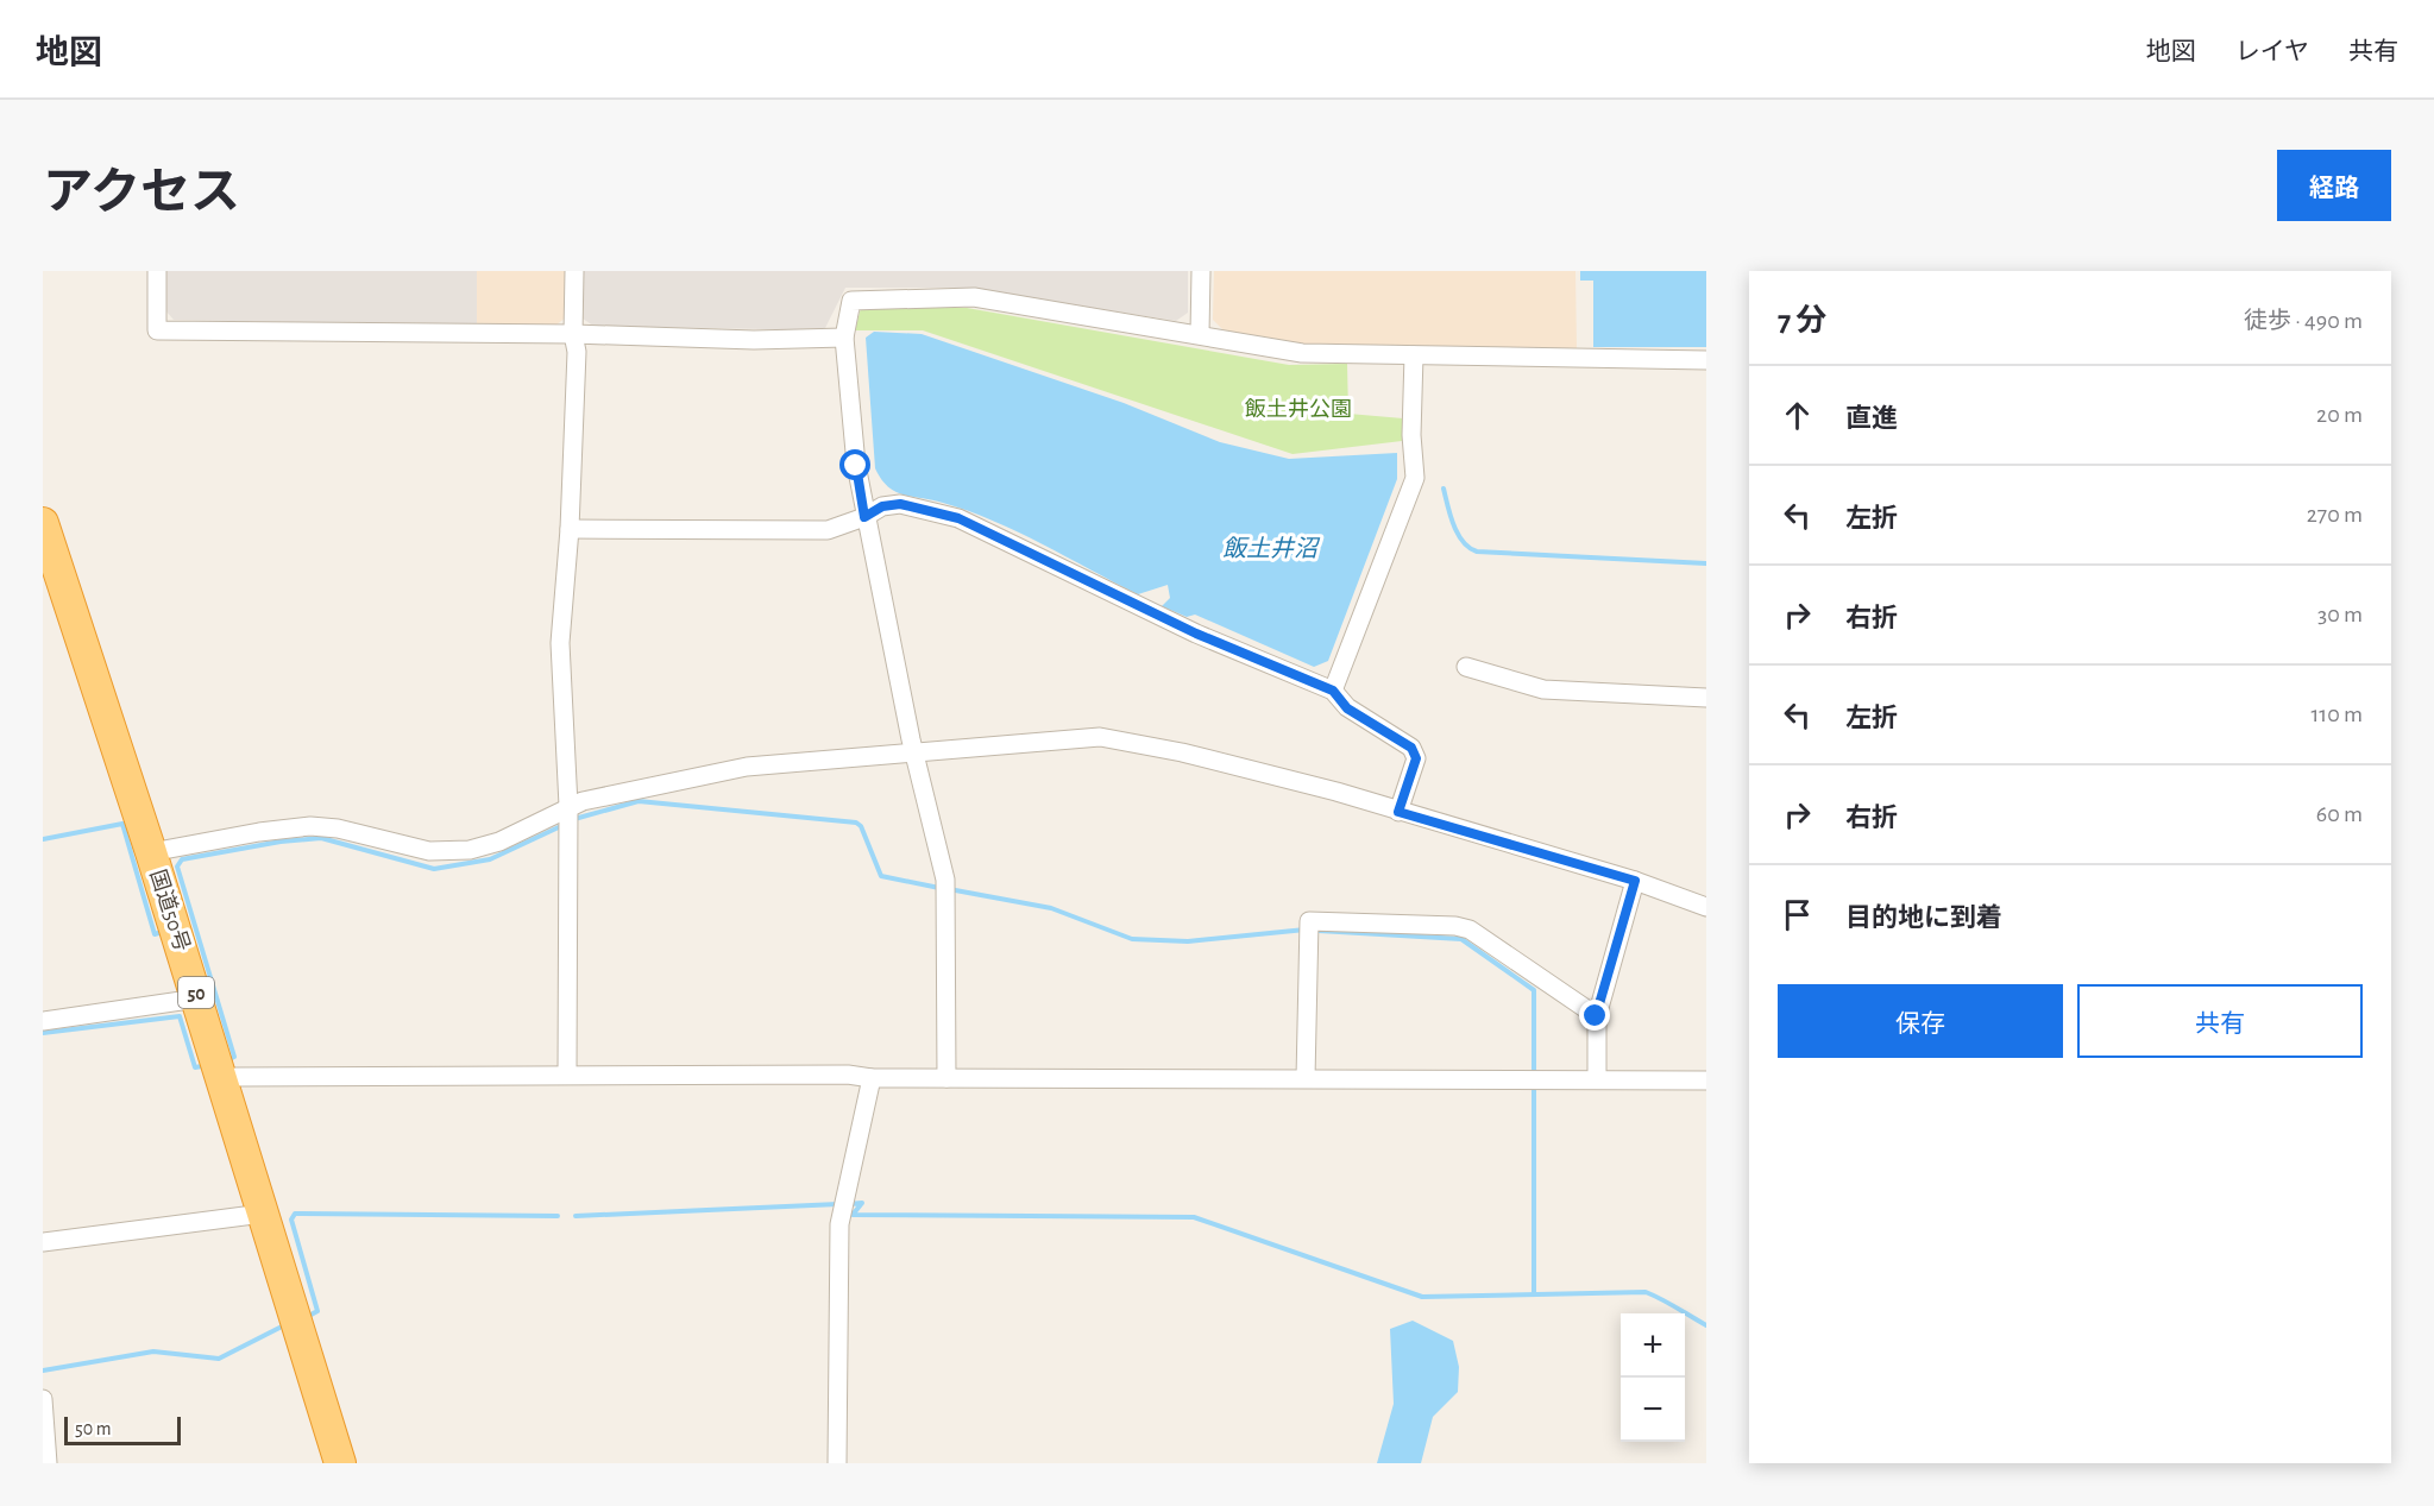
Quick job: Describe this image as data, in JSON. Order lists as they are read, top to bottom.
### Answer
{
  "streets": {
    "highway": ["国道50号", "50"]
  },
  "water": ["飯土井沼"],
  "parks": ["飯土井公園"],
  "scale_bar": "50 m",
  "page": {
    "header": "地図",
    "nav": ["地図", "レイヤ", "共有"],
    "title": "アクセス",
    "buttons": [
      "経路",
      ["保存", "共有"]
    ],
    "heading": ["7 分", "徒歩 · 490 m"],
    "list": [
      ["直進", "20 m"],
      ["左折", "270 m"],
      ["右折", "30 m"],
      ["左折", "110 m"],
      ["右折", "60 m"],
      "目的地に到着"
    ],
    "map_buttons": ["+", "−"],
    "scale": "50 m"
  }
}
